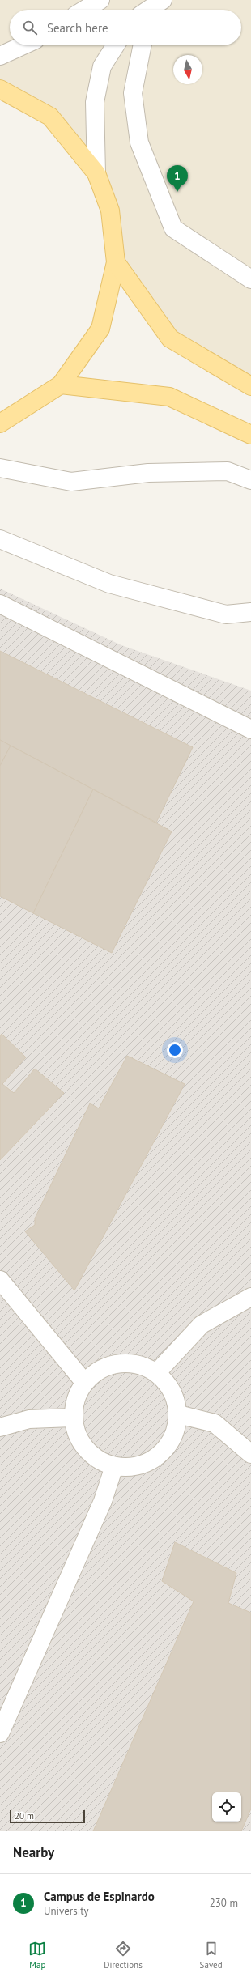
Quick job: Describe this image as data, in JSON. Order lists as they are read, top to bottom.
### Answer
{
  "scale_bar": "20 m",
  "north": "bottom",
  "page": {
    "search": "Search here",
    "pins": "1",
    "scale": "20 m",
    "heading": "Nearby",
    "list": [
      {
        "mark": "1",
        "name": "Campus de Espinardo",
        "note": "University",
        "value": "230 m"
      }
    ],
    "nav": ["Map", "Directions", "Saved"]
  }
}
